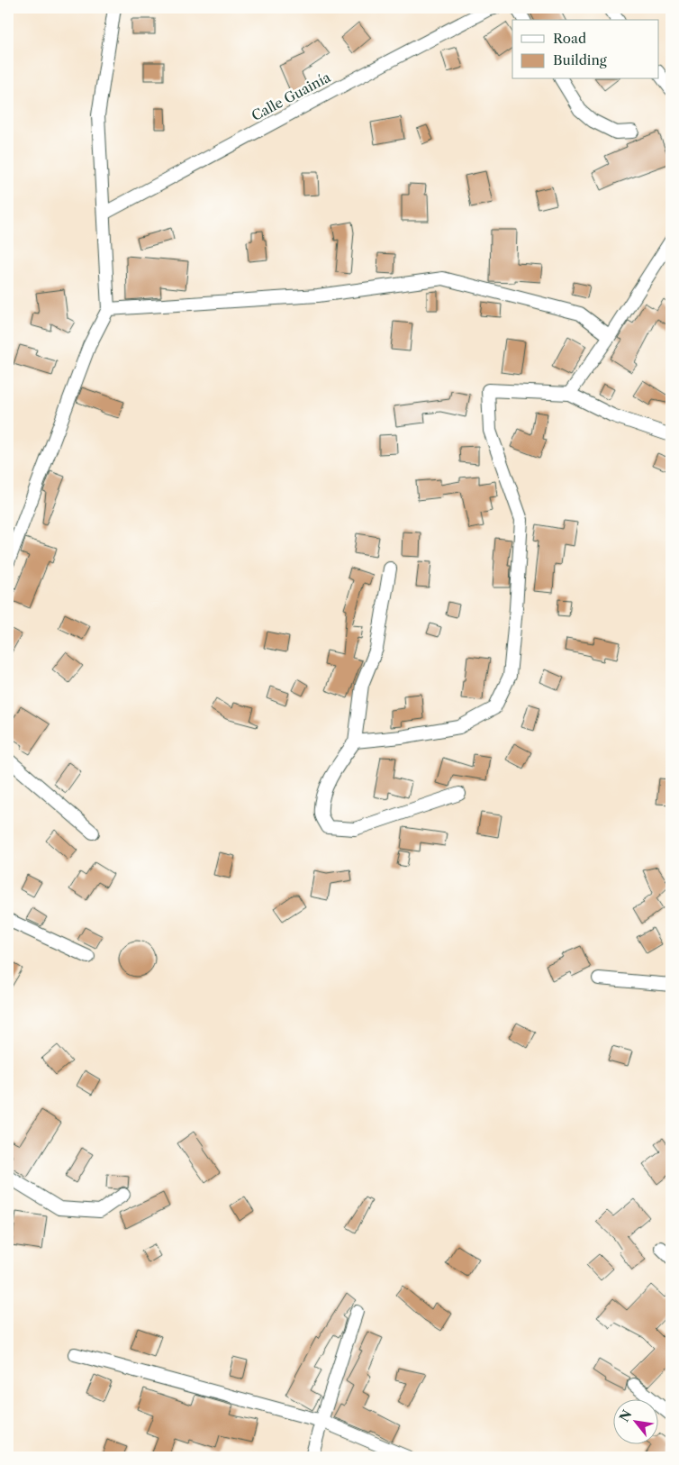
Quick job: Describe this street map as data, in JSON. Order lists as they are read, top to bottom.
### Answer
{
  "streets": {
    "street": ["Calle Guainía"]
  },
  "legend": ["Road", "Building"],
  "north": "top left"
}
